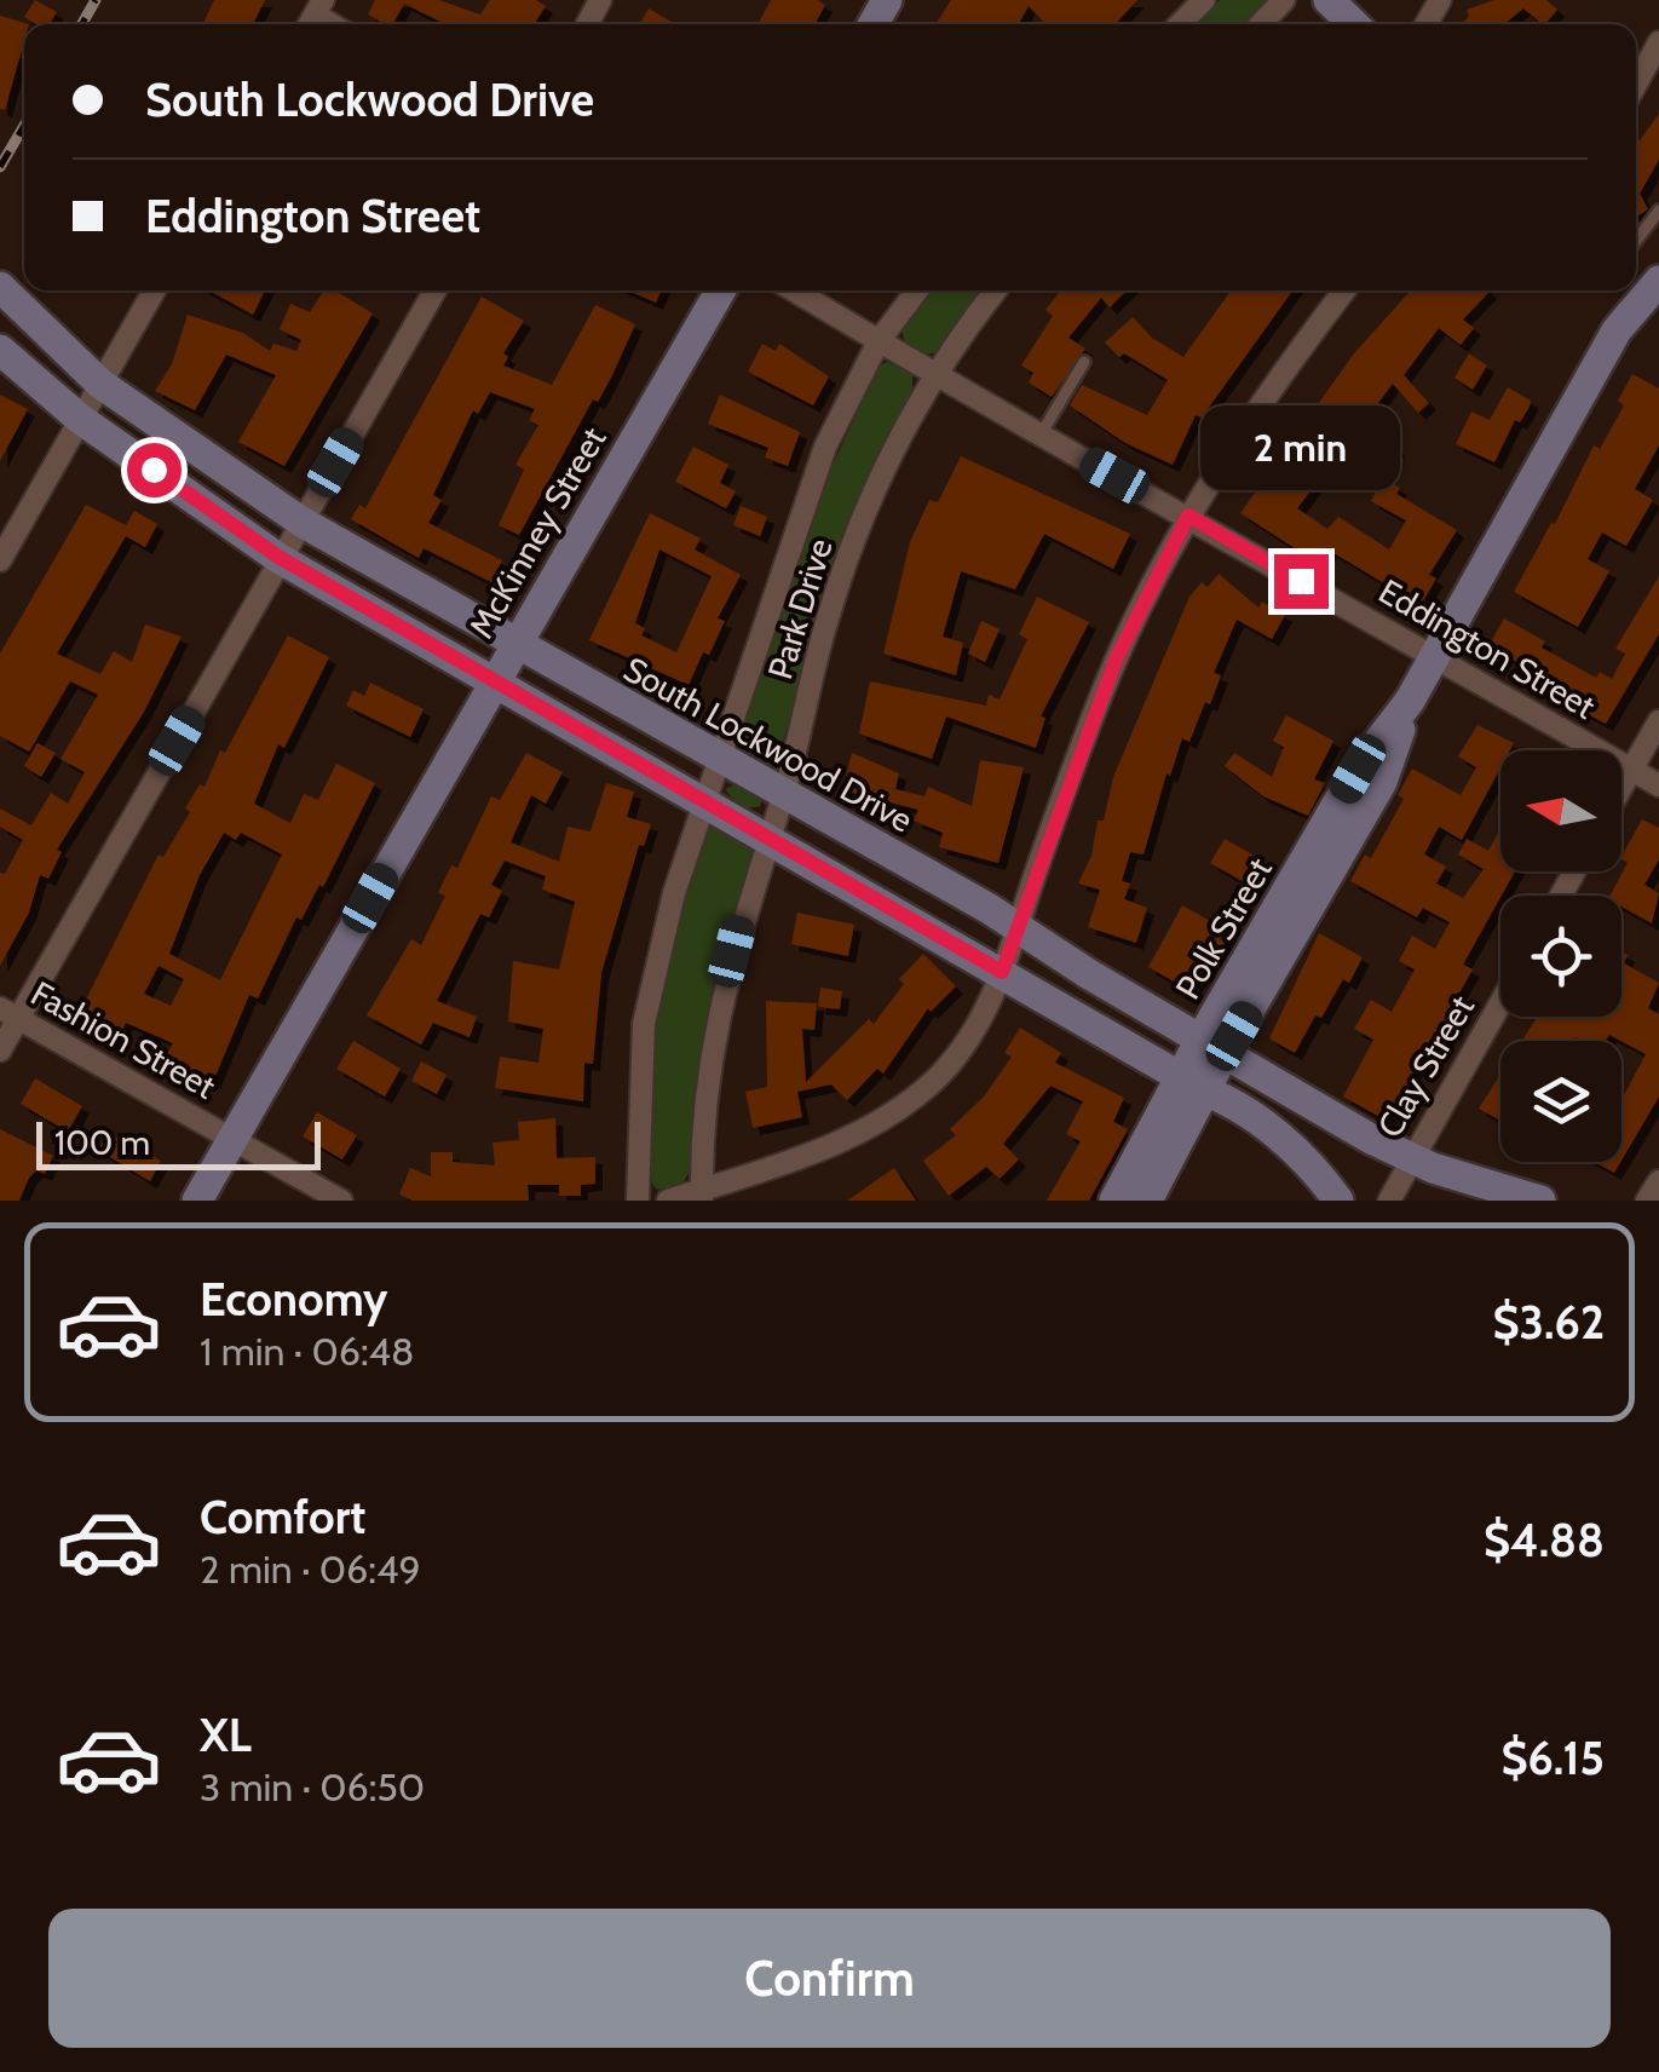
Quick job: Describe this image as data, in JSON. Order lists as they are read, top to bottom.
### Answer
{
  "streets": {
    "main road": ["McKinney Street", "South Lockwood Drive", "Polk Street"],
    "street": [
      "Park Drive",
      "Eddington Street",
      "Fashion Street",
      "Clay Street"
    ]
  },
  "crossings": [
    ["McKinney Street", "South Lockwood Drive"],
    ["McKinney Street", "Fashion Street"],
    ["Park Drive", "Eddington Street"],
    ["Park Drive", "South Lockwood Drive"],
    ["Eddington Street", "Polk Street"],
    ["South Lockwood Drive", "Polk Street"],
    ["South Lockwood Drive", "Clay Street"]
  ],
  "scale_bar": "100 m",
  "north": "left",
  "page": {
    "banner": ["South Lockwood Drive", "Eddington Street"],
    "bubble": "2 min",
    "scale": "100 m",
    "list": [
      {
        "name": "Economy",
        "note": "1 min · 06:48",
        "value": "$3.62"
      },
      {
        "name": "Comfort",
        "note": "2 min · 06:49",
        "value": "$4.88"
      },
      {
        "name": "XL",
        "note": "3 min · 06:50",
        "value": "$6.15"
      }
    ],
    "buttons": "Confirm"
  }
}
